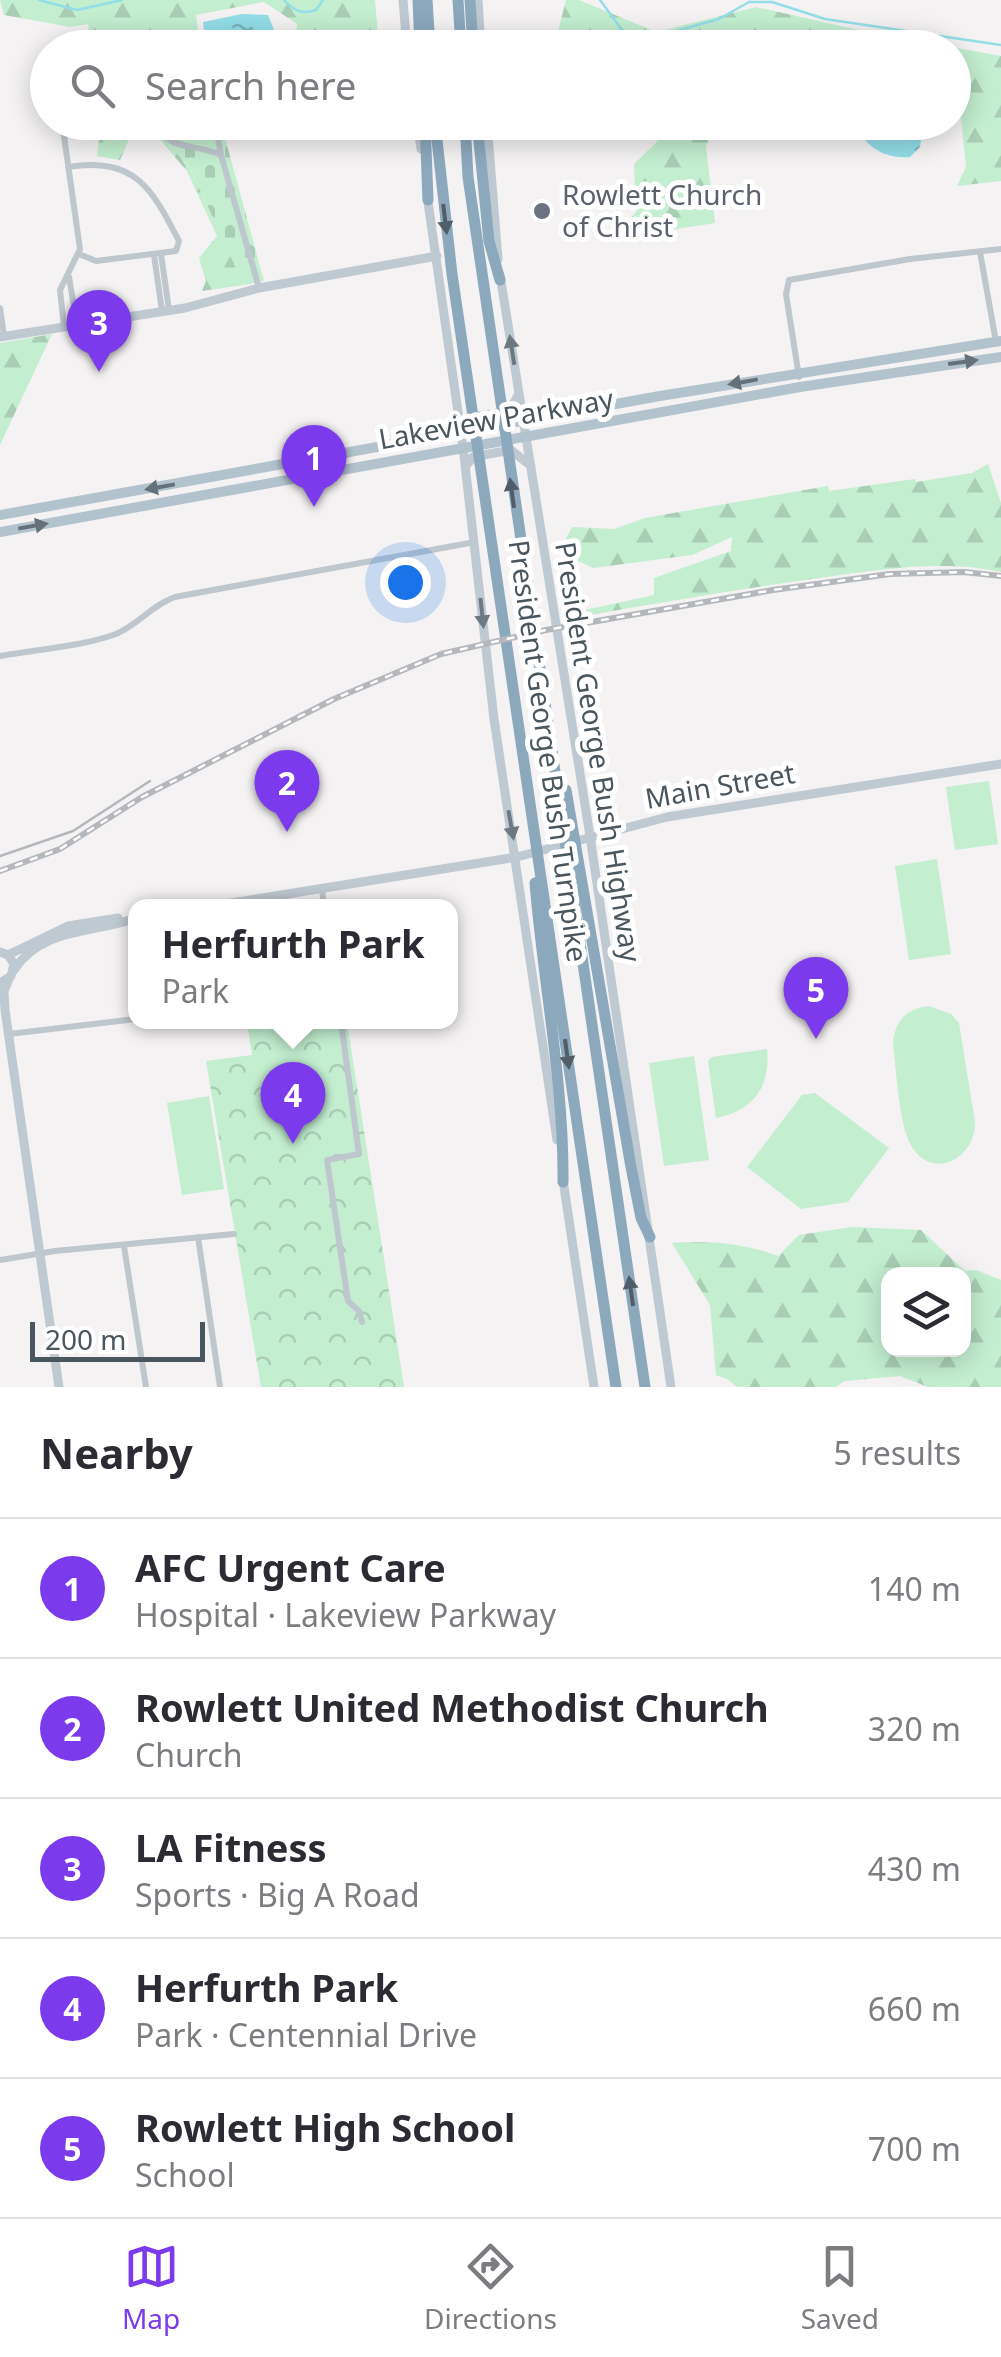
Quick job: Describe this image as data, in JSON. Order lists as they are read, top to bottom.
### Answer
{
  "streets": {
    "highway": ["President George Bush Turnpike"],
    "main road": ["Lakeview Parkway", "President George Bush Highway", "Main Street"]
  },
  "crossings": [
    ["Lakeview Parkway", "President George Bush Highway"],
    ["President George Bush Turnpike", "Main Street"],
    ["President George Bush Highway", "Main Street"]
  ],
  "places": ["Rowlett Church of Christ"],
  "scale_bar": "200 m",
  "page": {
    "search": "Search here",
    "pins": [
      "3",
      "1",
      "2",
      "5",
      "4"
    ],
    "popup": ["Herfurth Park", "Park"],
    "scale": "200 m",
    "heading": ["Nearby", "5 results"],
    "list": [
      {
        "mark": "1",
        "name": "AFC Urgent Care",
        "note": "Hospital · Lakeview Parkway",
        "value": "140 m"
      },
      {
        "mark": "2",
        "name": "Rowlett United Methodist Church",
        "note": "Church",
        "value": "320 m"
      },
      {
        "mark": "3",
        "name": "LA Fitness",
        "note": "Sports · Big A Road",
        "value": "430 m"
      },
      {
        "mark": "4",
        "name": "Herfurth Park",
        "note": "Park · Centennial Drive",
        "value": "660 m"
      },
      {
        "mark": "5",
        "name": "Rowlett High School",
        "note": "School",
        "value": "700 m"
      }
    ],
    "nav": ["Map", "Directions", "Saved"]
  }
}
